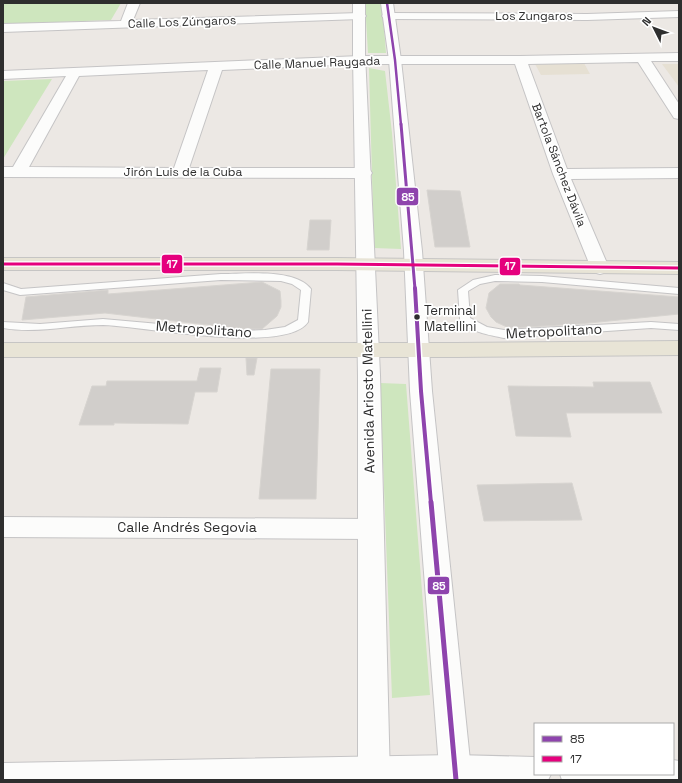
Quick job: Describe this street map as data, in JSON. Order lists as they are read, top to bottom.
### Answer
{
  "streets": {
    "street": [
      "Los Zungaros",
      "Calle Los Zúngaros",
      "Calle Manuel Raygada",
      "Bartola Sánchez Dávila",
      "Jirón Luis de la Cuba",
      "Avenida Ariosto Matellini",
      "Calle Andrés Segovia"
    ],
    "lane": ["Metropolitano"]
  },
  "crossings": [
    ["Calle Los Zúngaros", "Avenida Ariosto Matellini"],
    ["Calle Manuel Raygada", "Bartola Sánchez Dávila"],
    ["Calle Manuel Raygada", "Avenida Ariosto Matellini"],
    ["Jirón Luis de la Cuba", "Avenida Ariosto Matellini"],
    ["Avenida Ariosto Matellini", "Calle Andrés Segovia"]
  ],
  "places": ["Terminal Matellini"],
  "lines": ["transit line 85", "transit line 17"],
  "legend": ["85", "17"],
  "north": "top left"
}
